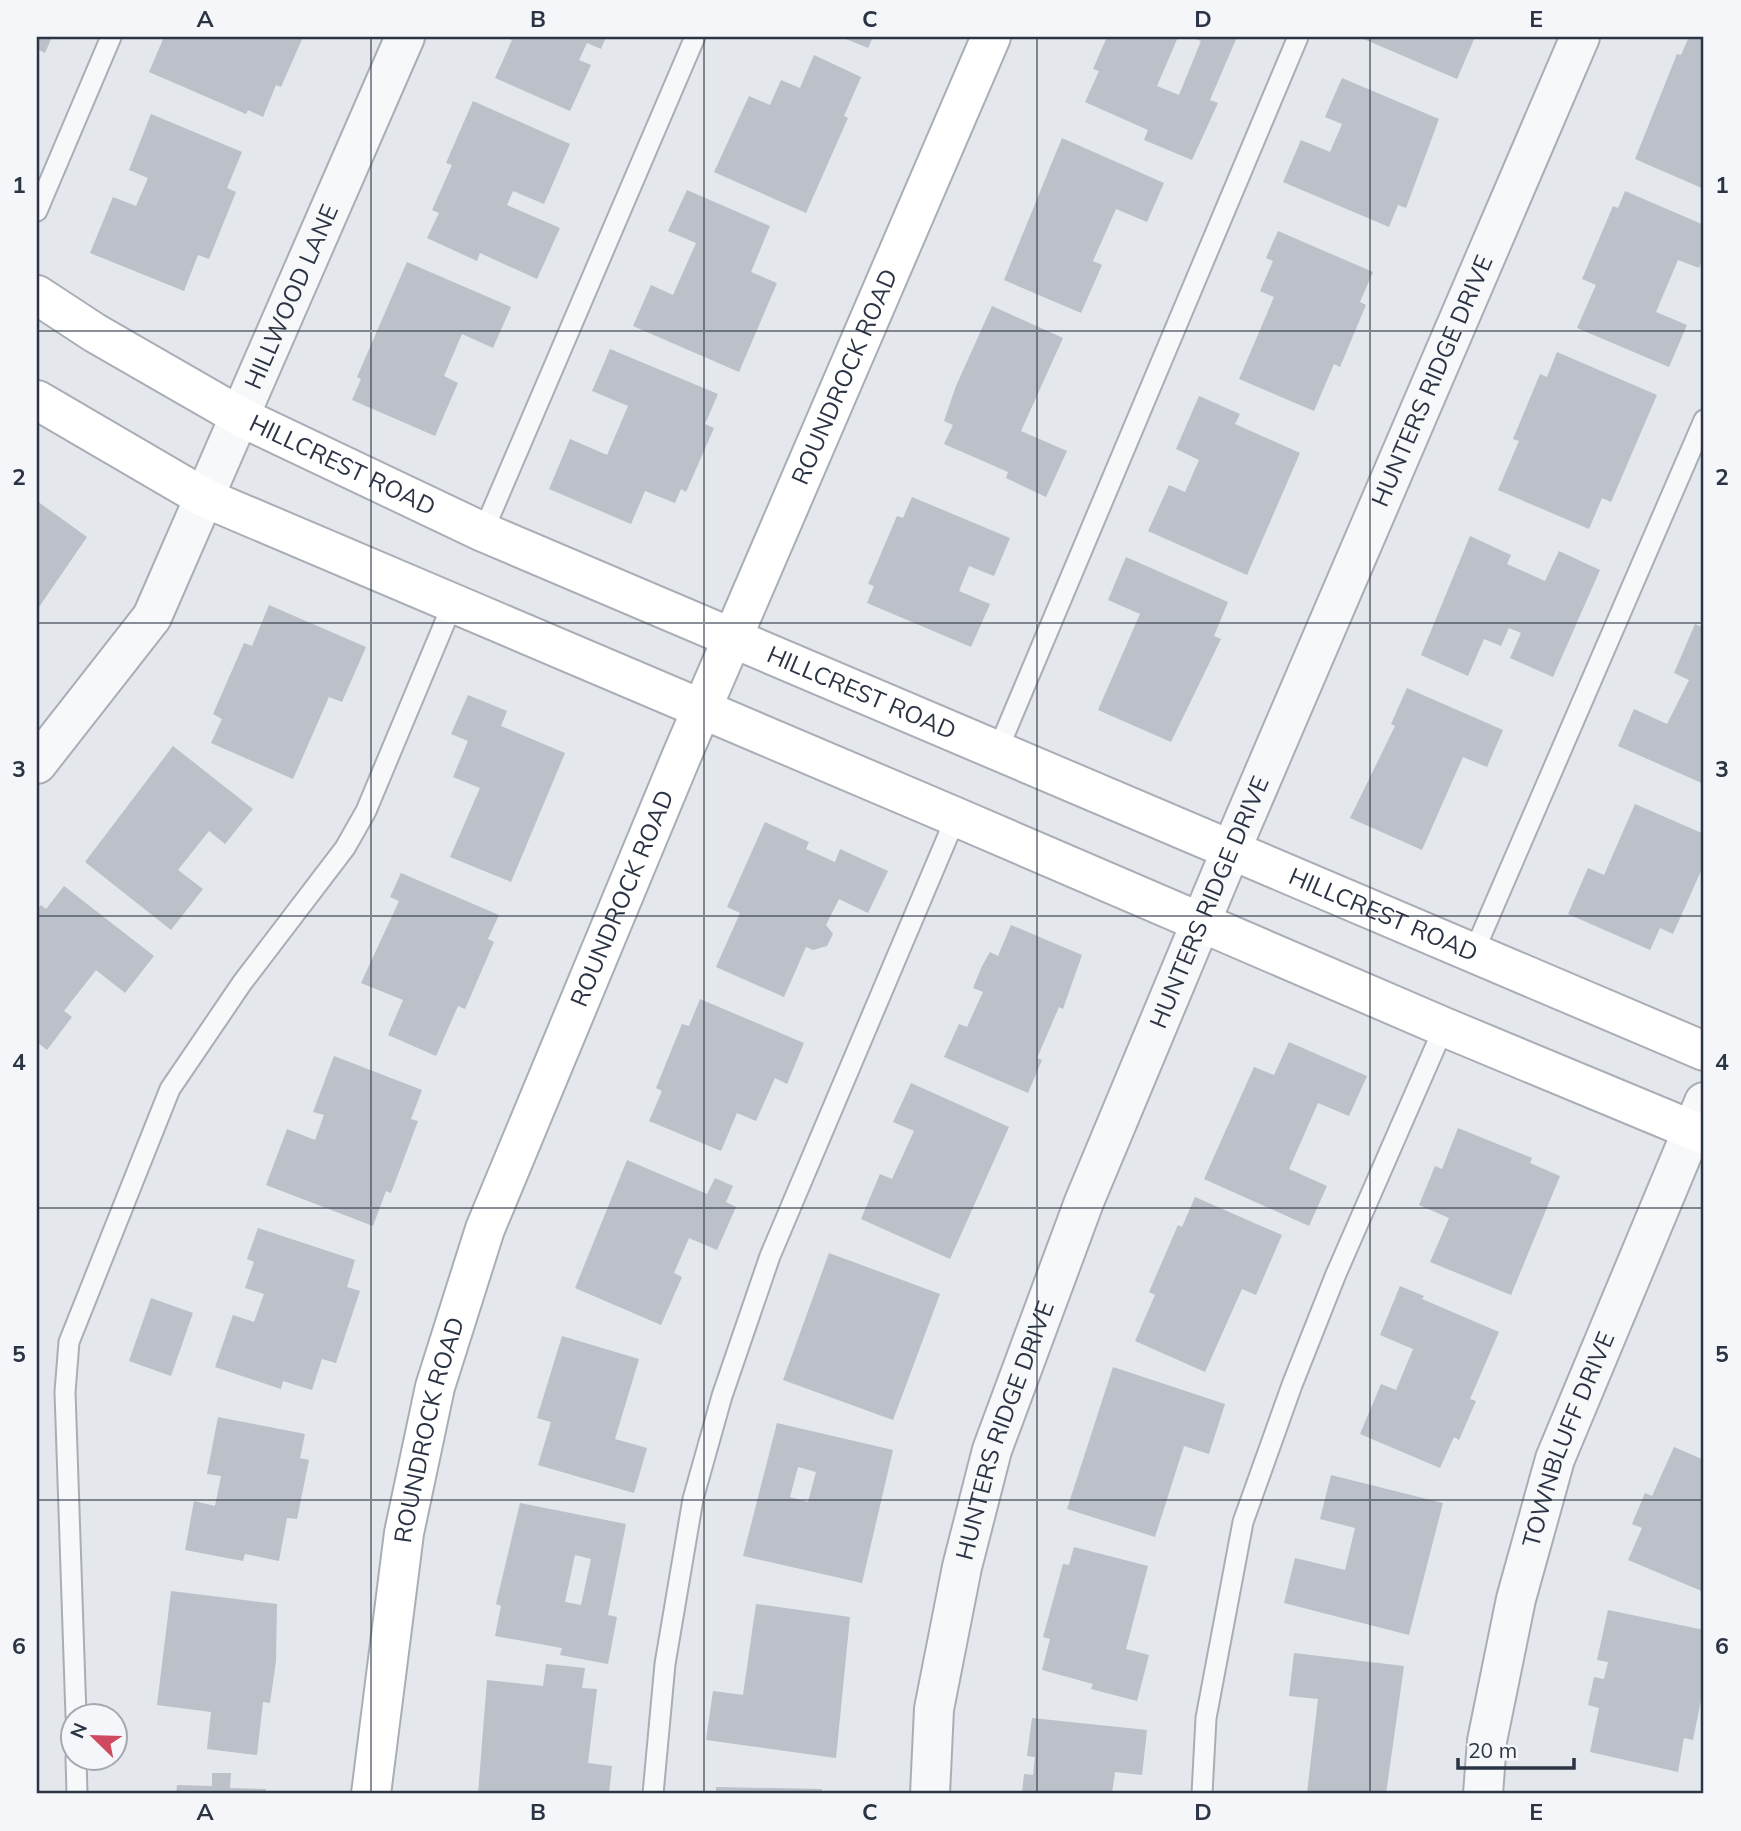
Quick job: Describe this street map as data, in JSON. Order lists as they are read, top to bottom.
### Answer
{
  "streets": {
    "main road": ["ROUNDROCK ROAD", "HILLCREST ROAD"],
    "street": ["HILLWOOD LANE", "HUNTERS RIDGE DRIVE", "TOWNBLUFF DRIVE"]
  },
  "crossings": [
    ["HILLWOOD LANE", "HILLCREST ROAD"],
    ["ROUNDROCK ROAD", "HILLCREST ROAD"],
    ["HUNTERS RIDGE DRIVE", "HILLCREST ROAD"]
  ],
  "scale_bar": "20 m",
  "north": "top left",
  "grid": {
    "columns": [
      "A",
      "B",
      "C",
      "D",
      "E"
    ],
    "rows": [
      "1",
      "2",
      "3",
      "4",
      "5",
      "6"
    ]
  }
}
